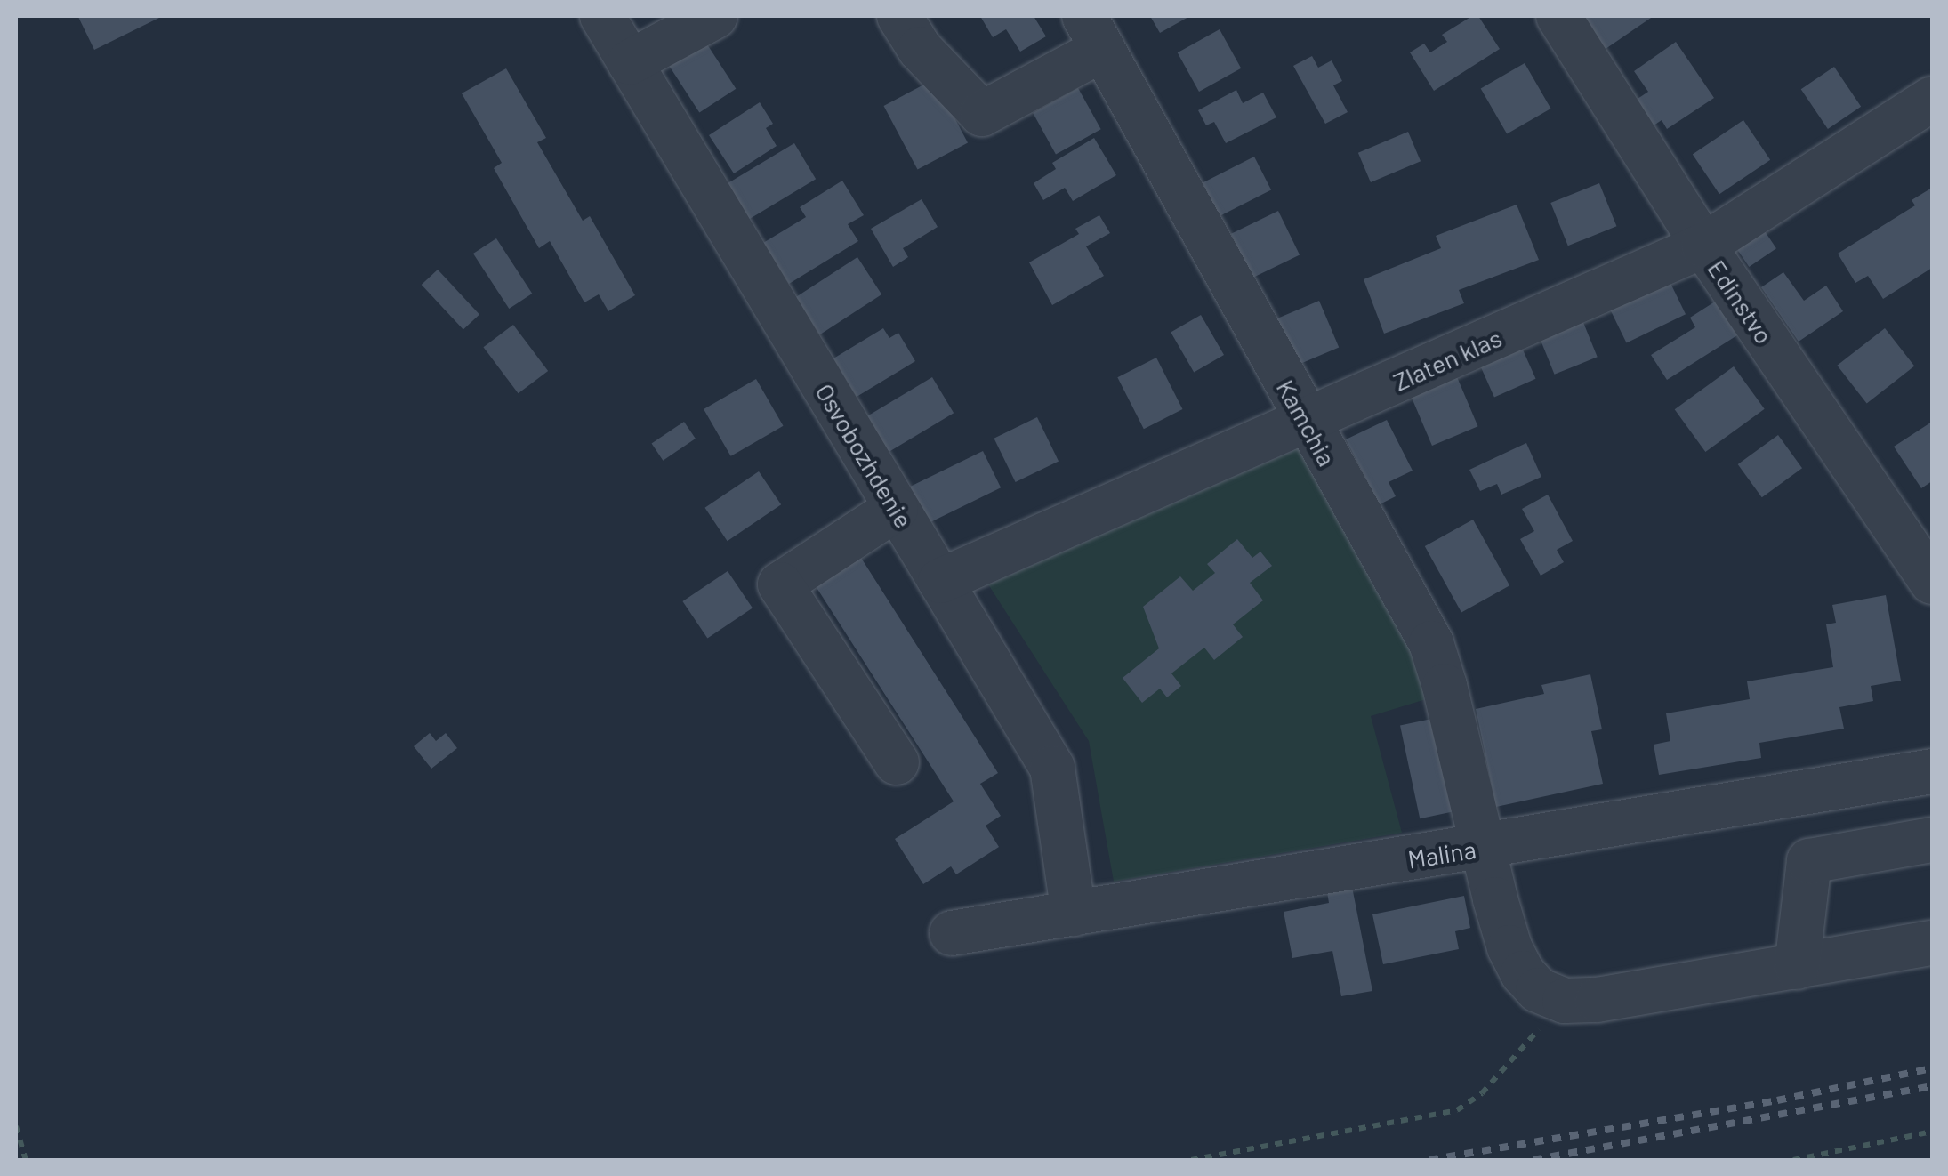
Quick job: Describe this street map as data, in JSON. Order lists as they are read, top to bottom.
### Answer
{
  "streets": {
    "street": [
      "Edinstvo",
      "Zlaten klas",
      "Kamchia",
      "Osvobozhdenie",
      "Malina"
    ]
  },
  "crossings": [
    ["Edinstvo", "Zlaten klas"],
    ["Zlaten klas", "Kamchia"],
    ["Zlaten klas", "Osvobozhdenie"],
    ["Kamchia", "Malina"],
    ["Osvobozhdenie", "Malina"]
  ]
}
